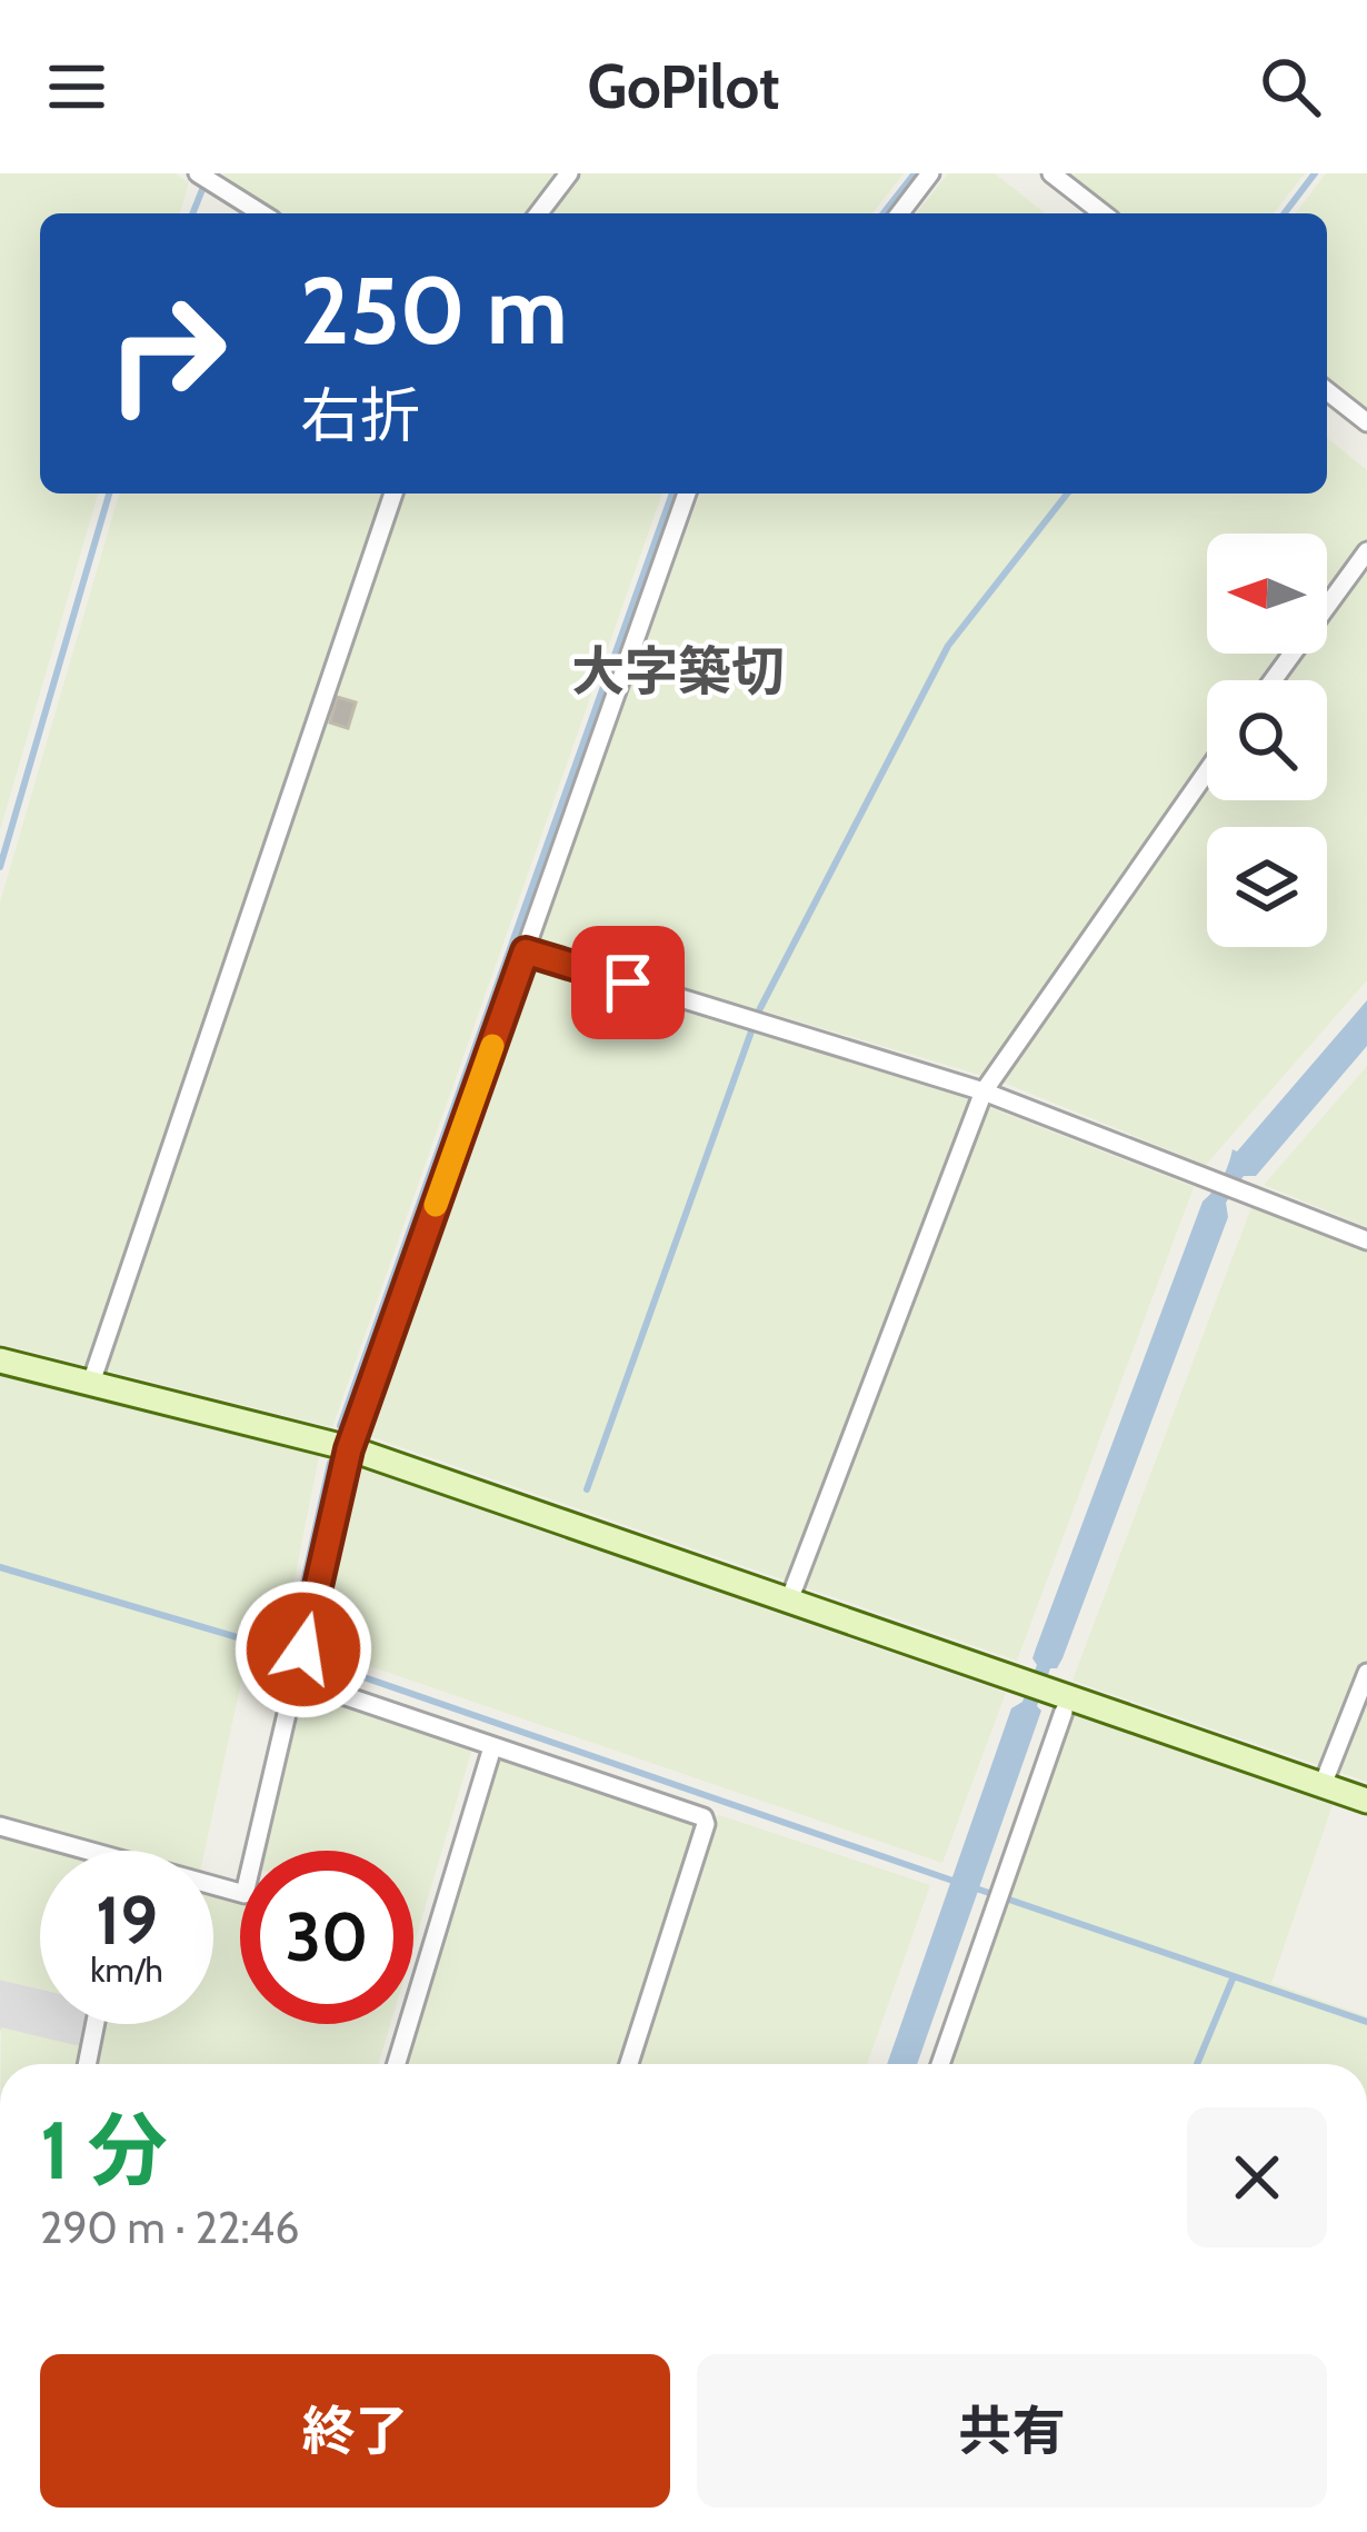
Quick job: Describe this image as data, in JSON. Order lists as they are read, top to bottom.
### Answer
{
  "districts": ["大字築切"],
  "north": "left",
  "page": {
    "header": "GoPilot",
    "turn": ["250 m", "右折"],
    "speed": "19 km/h",
    "limit": "30",
    "heading": ["1 分", "290 m · 22:46"],
    "buttons": ["終了", "共有"]
  }
}
